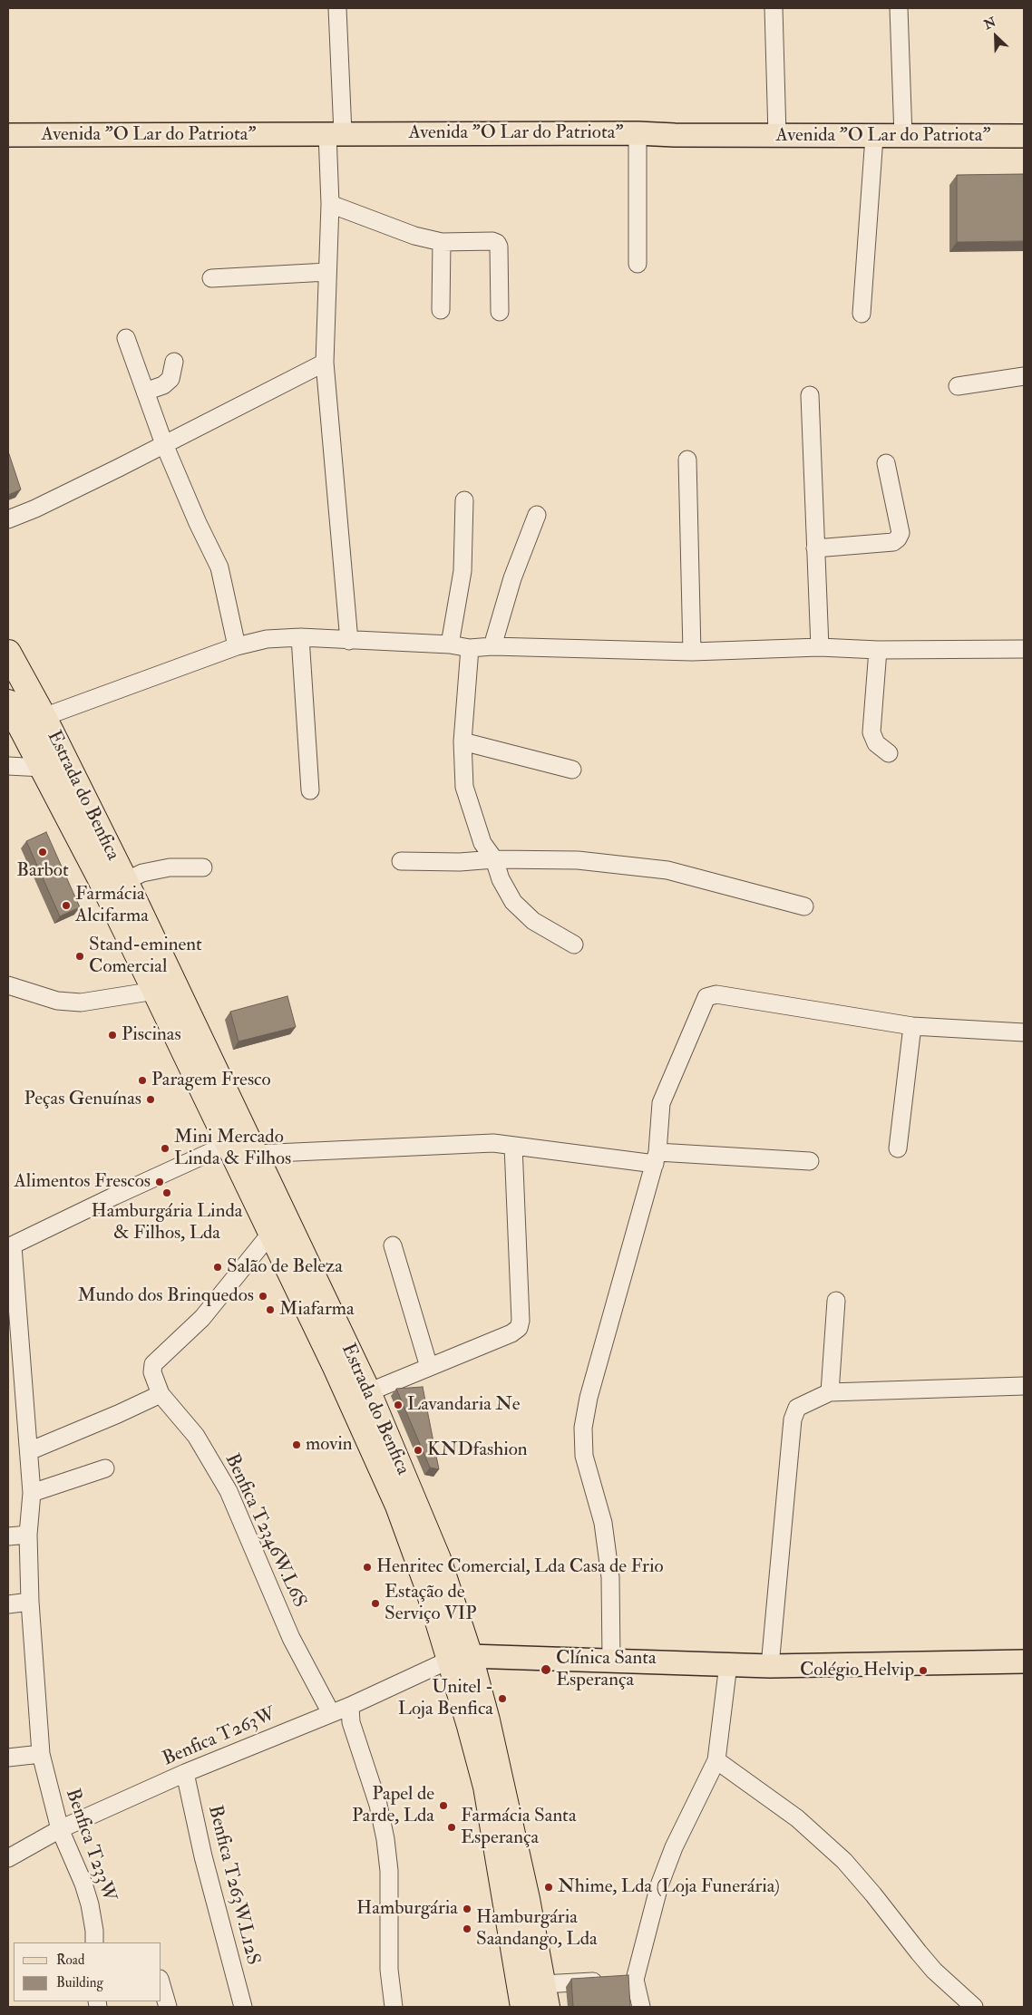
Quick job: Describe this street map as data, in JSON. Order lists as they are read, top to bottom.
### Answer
{
  "streets": {
    "highway": ["Estrada do Benfica"],
    "main road": ["Avenida \"O Lar do Patriota\""],
    "street": [
      "Benfica T2346W.L6S",
      "Benfica T263W",
      "Benfica T233W",
      "Benfica T263W.L12S"
    ]
  },
  "crossings": [
    ["Estrada do Benfica", "Benfica T2346W.L6S"],
    ["Estrada do Benfica", "Benfica T263W"],
    ["Benfica T2346W.L6S", "Benfica T263W"],
    ["Benfica T263W", "Benfica T233W"],
    ["Benfica T263W", "Benfica T263W.L12S"]
  ],
  "places": [
    "Barbot",
    "Farmácia Alcifarma",
    "Stand-eminent Comercial",
    "Piscinas",
    "Paragem Fresco",
    "Peças Genuínas",
    "Mini Mercado Linda & Filhos",
    "Alimentos Frescos",
    "Hamburgária Linda & Filhos, Lda",
    "Salão de Beleza",
    "Mundo dos Brinquedos",
    "Miafarma",
    "Lavandaria Ne",
    "movin",
    "KNDfashion",
    "Henritec Comercial, Lda Casa de Frio",
    "Estação de Serviço VIP",
    "Clínica Santa Esperança",
    "Colégio Helvip",
    "Unitel - Loja Benfica",
    "Papel de Parde, Lda",
    "Farmácia Santa Esperança",
    "Nhime, Lda (Loja Funerária)",
    "Hamburgária",
    "Hamburgária Saandango, Lda"
  ],
  "legend": ["Road", "Building"],
  "north": "top left"
}
